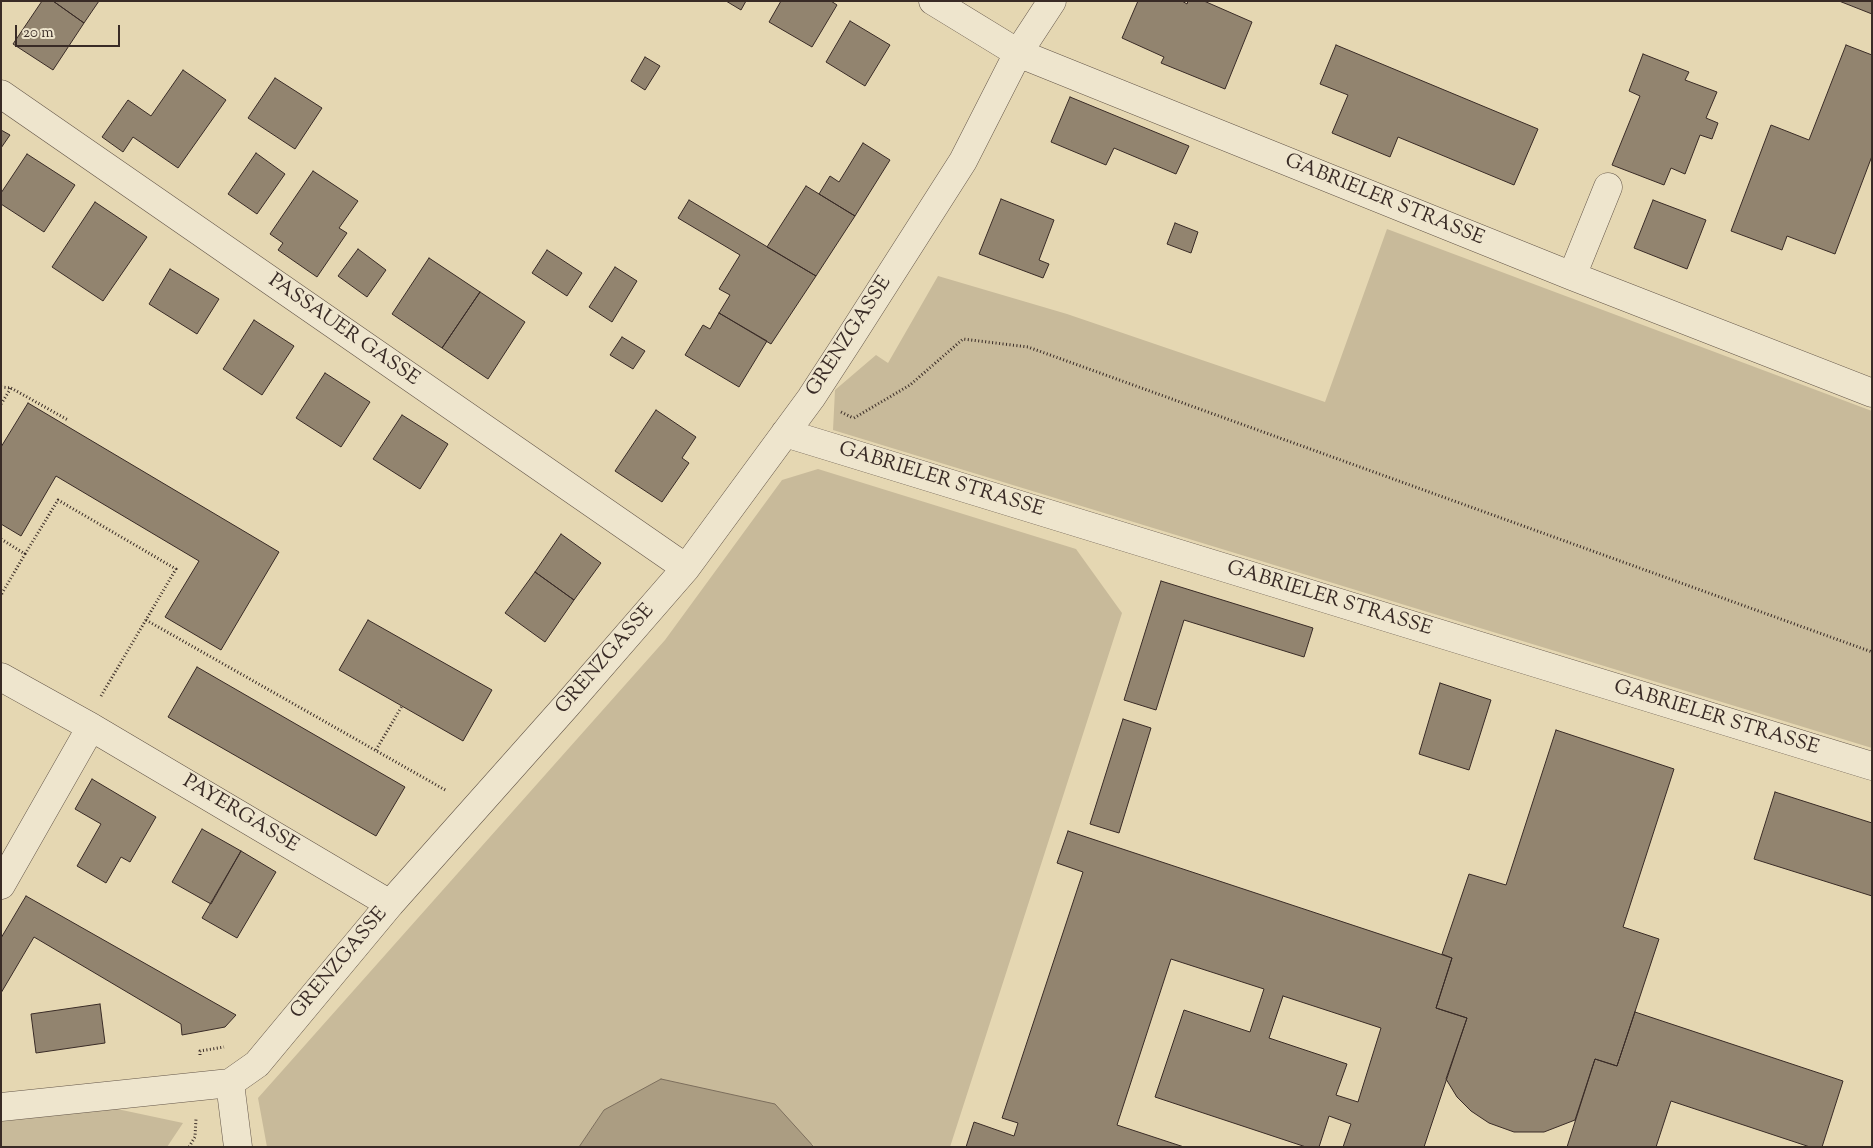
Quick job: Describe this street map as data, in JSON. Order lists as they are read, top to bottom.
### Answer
{
  "streets": {
    "street": [
      "GABRIELER STRASSE",
      "PASSAUER GASSE",
      "GRENZGASSE",
      "PAYERGASSE"
    ]
  },
  "crossings": [
    ["GABRIELER STRASSE", "GRENZGASSE"],
    ["PASSAUER GASSE", "GRENZGASSE"],
    ["GRENZGASSE", "PAYERGASSE"]
  ],
  "scale_bar": "20 m"
}
